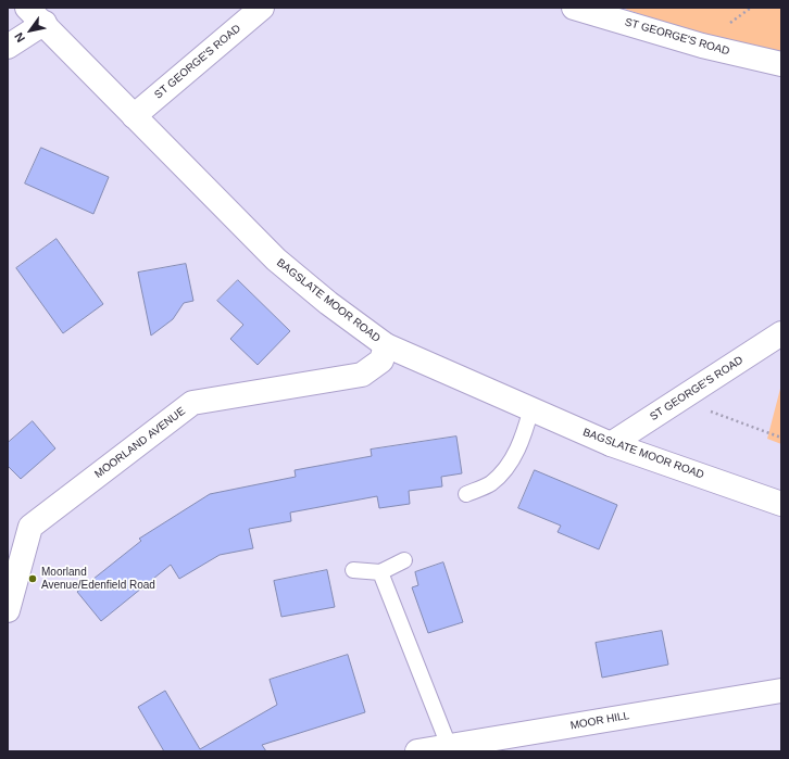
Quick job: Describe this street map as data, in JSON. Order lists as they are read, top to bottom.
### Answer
{
  "streets": {
    "street": [
      "ST GEORGE'S ROAD",
      "BAGSLATE MOOR ROAD",
      "MOORLAND AVENUE",
      "MOOR HILL"
    ]
  },
  "crossings": [
    ["ST GEORGE'S ROAD", "BAGSLATE MOOR ROAD"],
    ["BAGSLATE MOOR ROAD", "MOORLAND AVENUE"]
  ],
  "places": ["Moorland Avenue/Edenfield Road"],
  "north": "bottom left"
}
